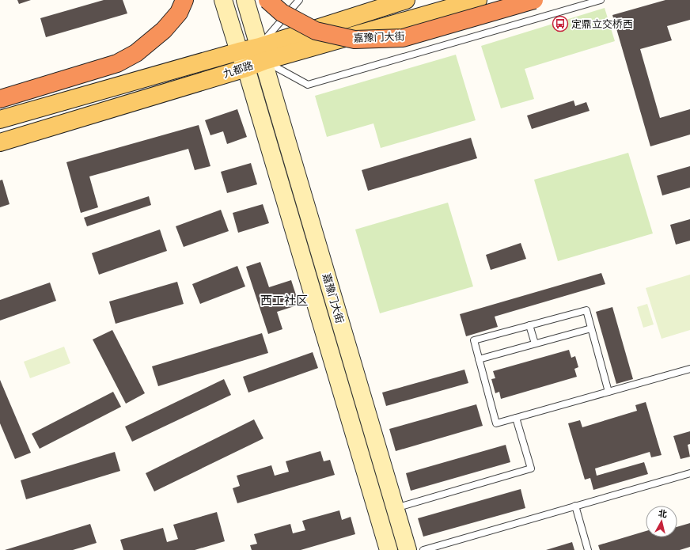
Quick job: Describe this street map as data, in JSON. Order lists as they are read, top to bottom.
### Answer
{
  "streets": {
    "highway": ["嘉豫门大街"],
    "main road": ["九都路"]
  },
  "crossings": [
    ["嘉豫门大街", "九都路"]
  ],
  "districts": ["西工社区"],
  "places": {
    "bus stop": ["定鼎立交桥西"]
  },
  "north": "top"
}
